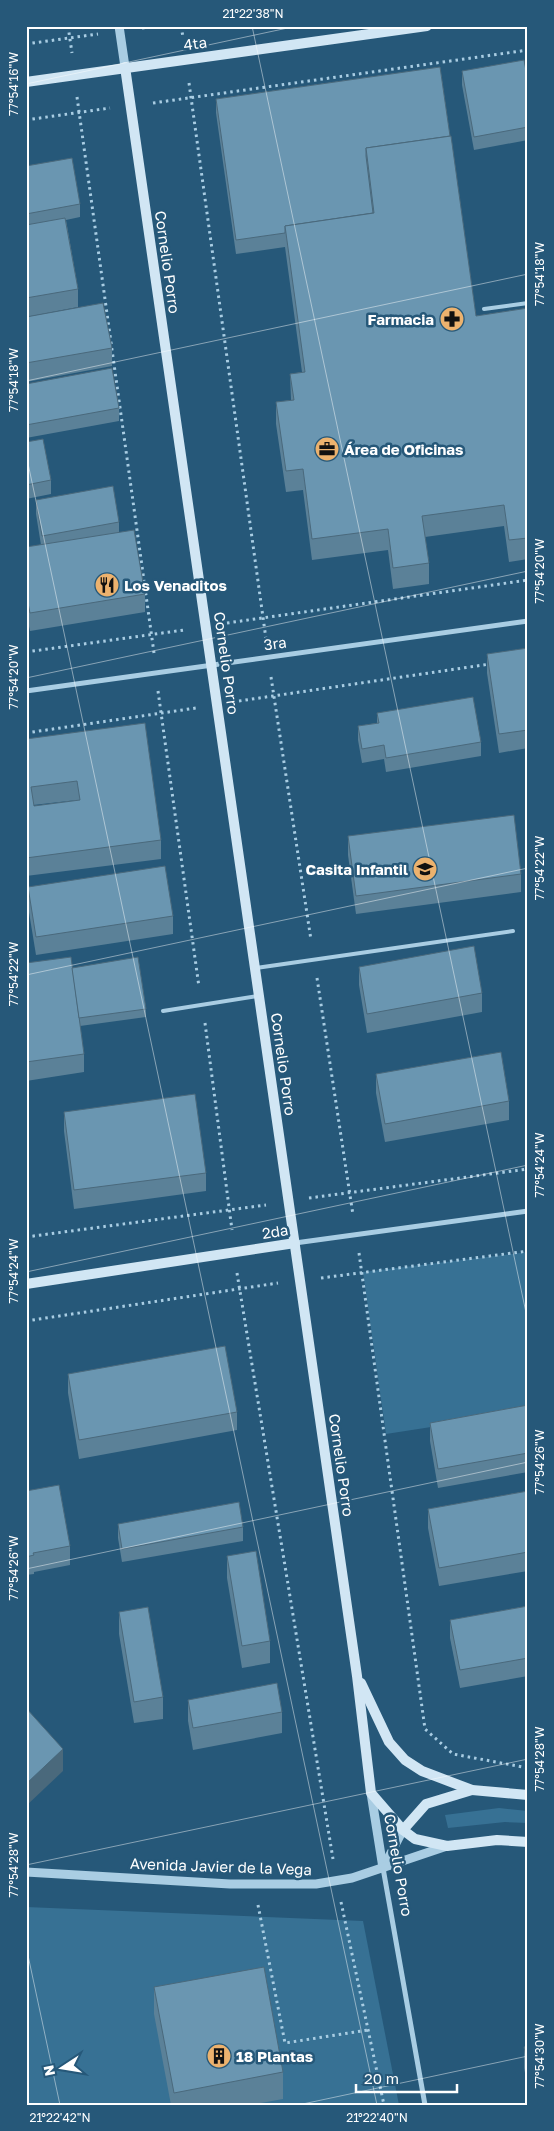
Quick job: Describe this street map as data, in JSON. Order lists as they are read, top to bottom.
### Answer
{
  "streets": {
    "main road": [
      "4ta",
      "Cornelio Porro",
      "2da",
      "Avenida Javier de la Vega"
    ],
    "street": ["3ra"]
  },
  "crossings": [
    ["4ta", "Cornelio Porro"],
    ["Cornelio Porro", "3ra"],
    ["Cornelio Porro", "2da"],
    ["Cornelio Porro", "Avenida Javier de la Vega"]
  ],
  "places": {
    "pharmacy": ["Farmacia"],
    "office": ["Área de Oficinas"],
    "restaurant": ["Los Venaditos"],
    "school or university": ["Casita Infantil"],
    "building": ["18 Plantas"]
  },
  "scale_bar": "20 m",
  "north": "left",
  "coordinates": [
    "21°22'38\"N",
    "77°54'16\"W",
    "77°54'18\"W",
    "77°54'20\"W",
    "77°54'22\"W",
    "77°54'24\"W",
    "77°54'26\"W",
    "77°54'28\"W",
    "77°54'30\"W",
    "21°22'42\"N",
    "21°22'40\"N"
  ]
}
